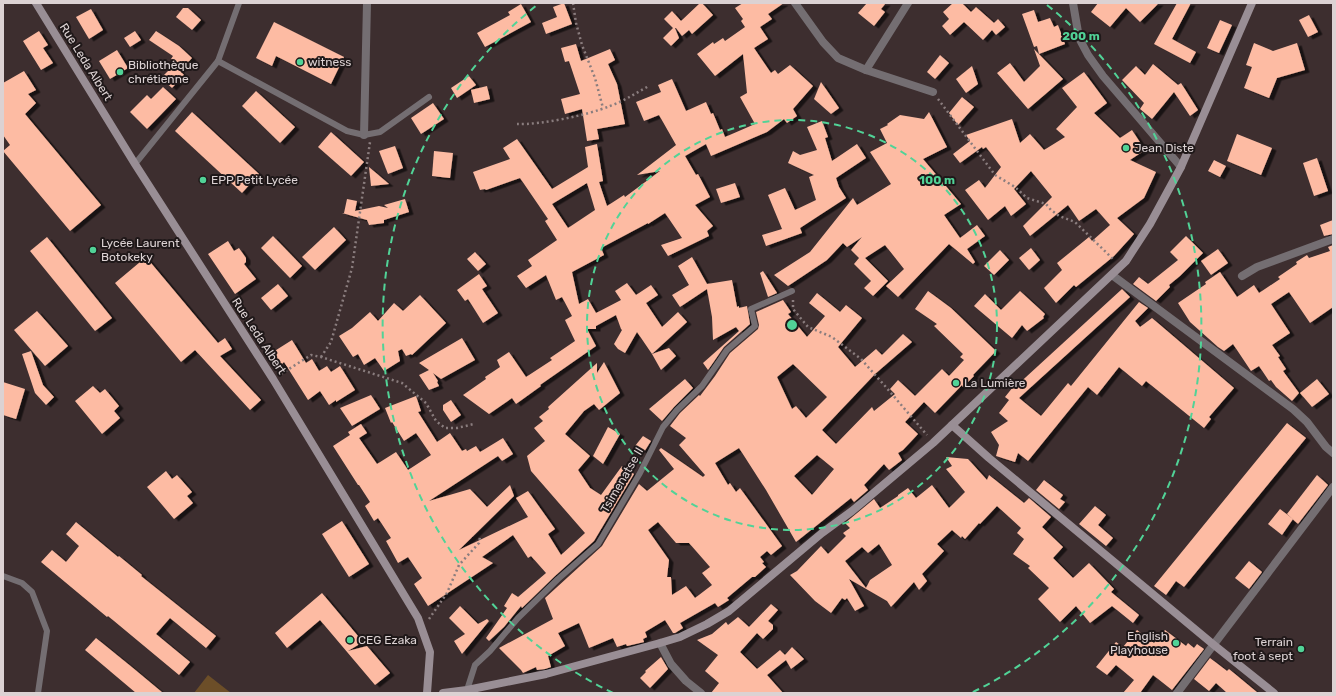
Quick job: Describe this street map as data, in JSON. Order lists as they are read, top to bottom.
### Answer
{
  "streets": {
    "street": ["Rue Leda Albert"],
    "lane": ["Tsimenatse II"]
  },
  "places": [
    "witness",
    "Bibliothèque chrétienne",
    "Jean Diste",
    "EPP Petit Lycée",
    "Lycée Laurent Botokeky",
    "La Lumière",
    "CEG Ezaka",
    "English Playhouse",
    "Terrain foot à sept"
  ],
  "rings": ["200 m", "100 m"]
}
